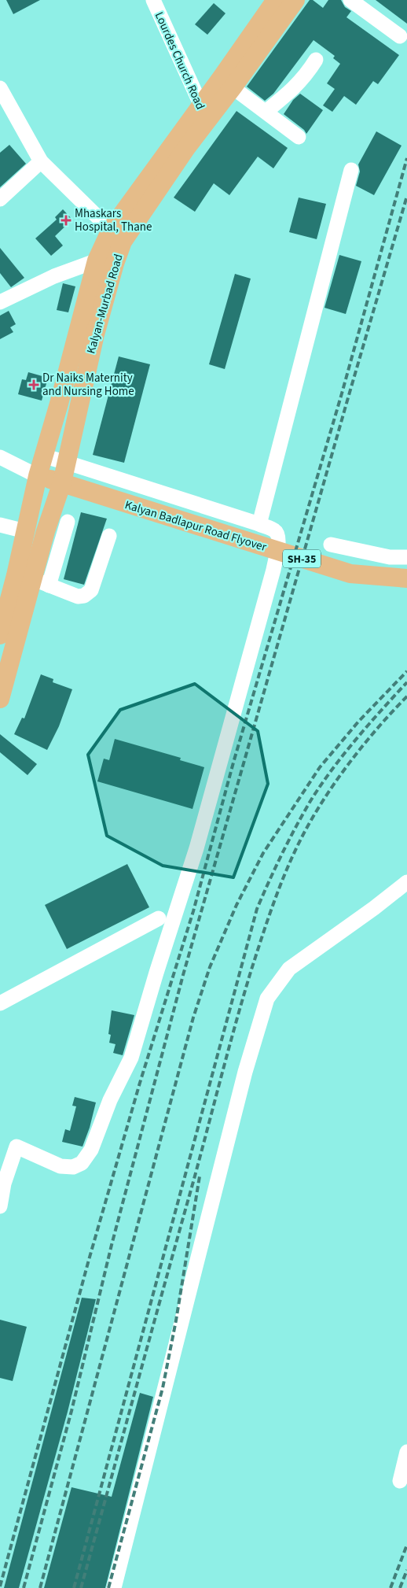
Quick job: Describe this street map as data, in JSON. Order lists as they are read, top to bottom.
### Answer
{
  "streets": {
    "main road": ["Kalyan-Murbad Road", "Kalyan Badlapur Road Flyover", "SH-35"],
    "street": ["Lourdes Church Road"]
  },
  "crossings": [
    ["Lourdes Church Road", "Kalyan-Murbad Road"],
    ["Kalyan-Murbad Road", "Kalyan Badlapur Road Flyover"],
    ["Kalyan-Murbad Road", "SH-35"],
    ["Kalyan Badlapur Road Flyover", "SH-35"]
  ],
  "places": {
    "health": ["Mhaskars Hospital, Thane", "Dr Naiks Maternity and Nursing Home"]
  }
}
